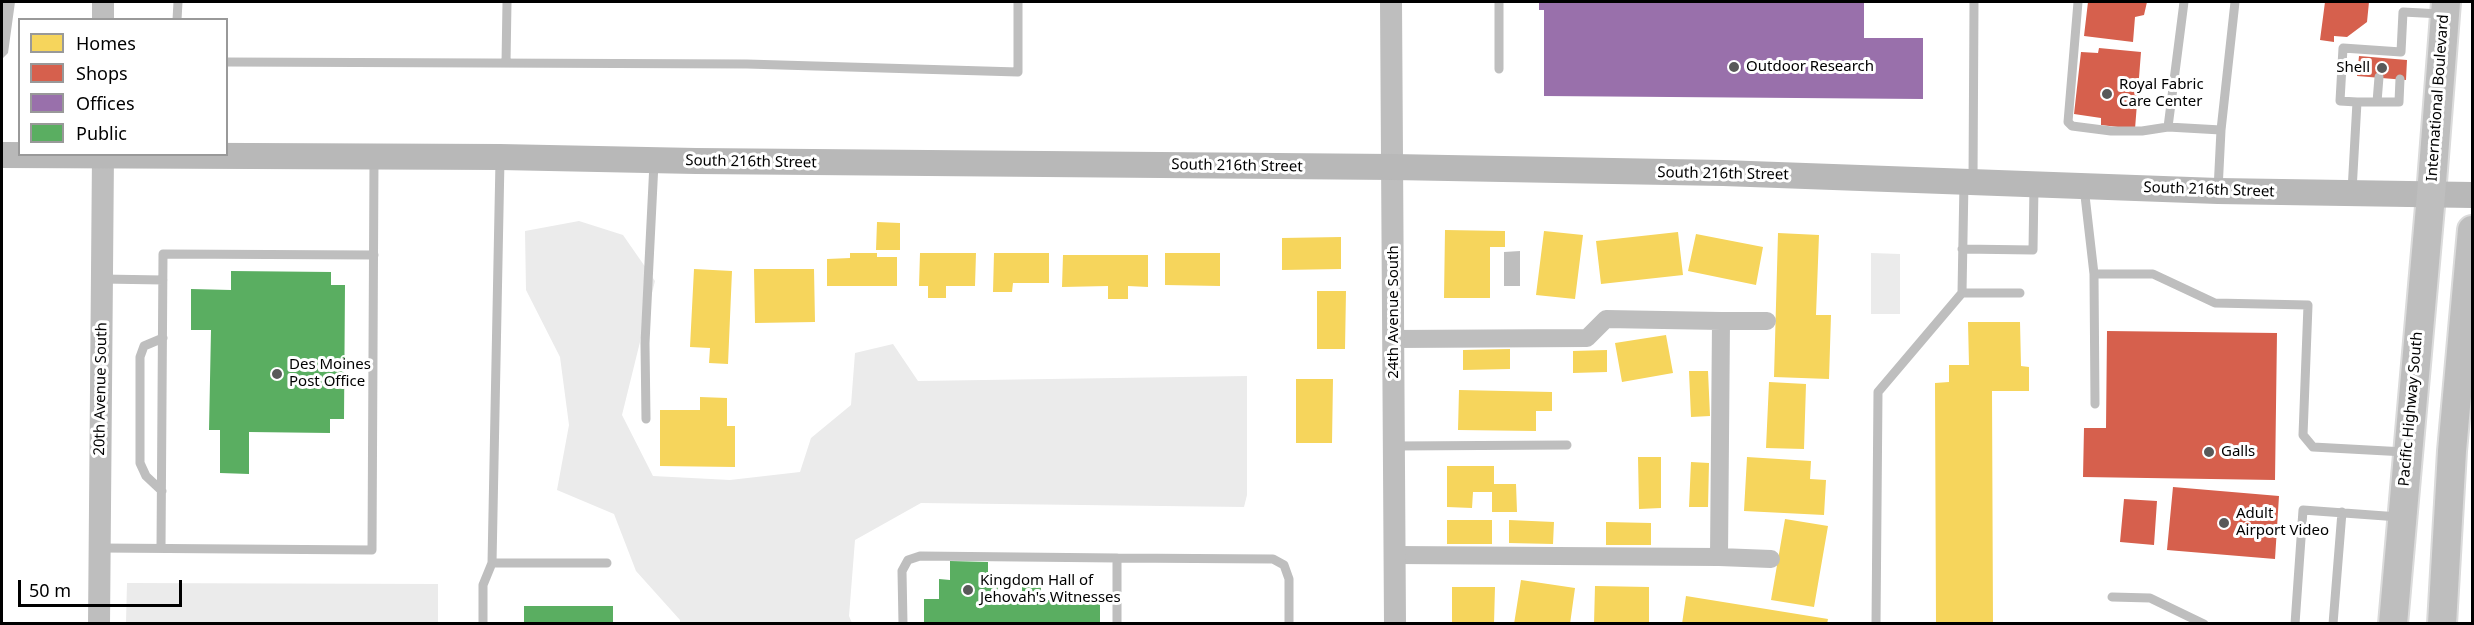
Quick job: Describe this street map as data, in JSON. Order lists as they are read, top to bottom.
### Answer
{
  "streets": {
    "main road": ["International Boulevard", "South 216th Street", "Pacific Highway South"],
    "street": ["24th Avenue South", "20th Avenue South"]
  },
  "crossings": [
    ["International Boulevard", "South 216th Street"],
    ["International Boulevard", "Pacific Highway South"],
    ["South 216th Street", "24th Avenue South"],
    ["South 216th Street", "Pacific Highway South"]
  ],
  "places": [
    "Outdoor Research",
    "Shell",
    "Royal Fabric Care Center",
    "Des Moines Post Office",
    "Galls",
    "Adult Airport Video",
    "Kingdom Hall of Jehovah's Witnesses"
  ],
  "legend": [
    "Homes",
    "Shops",
    "Offices",
    "Public"
  ],
  "scale_bar": "50 m"
}
